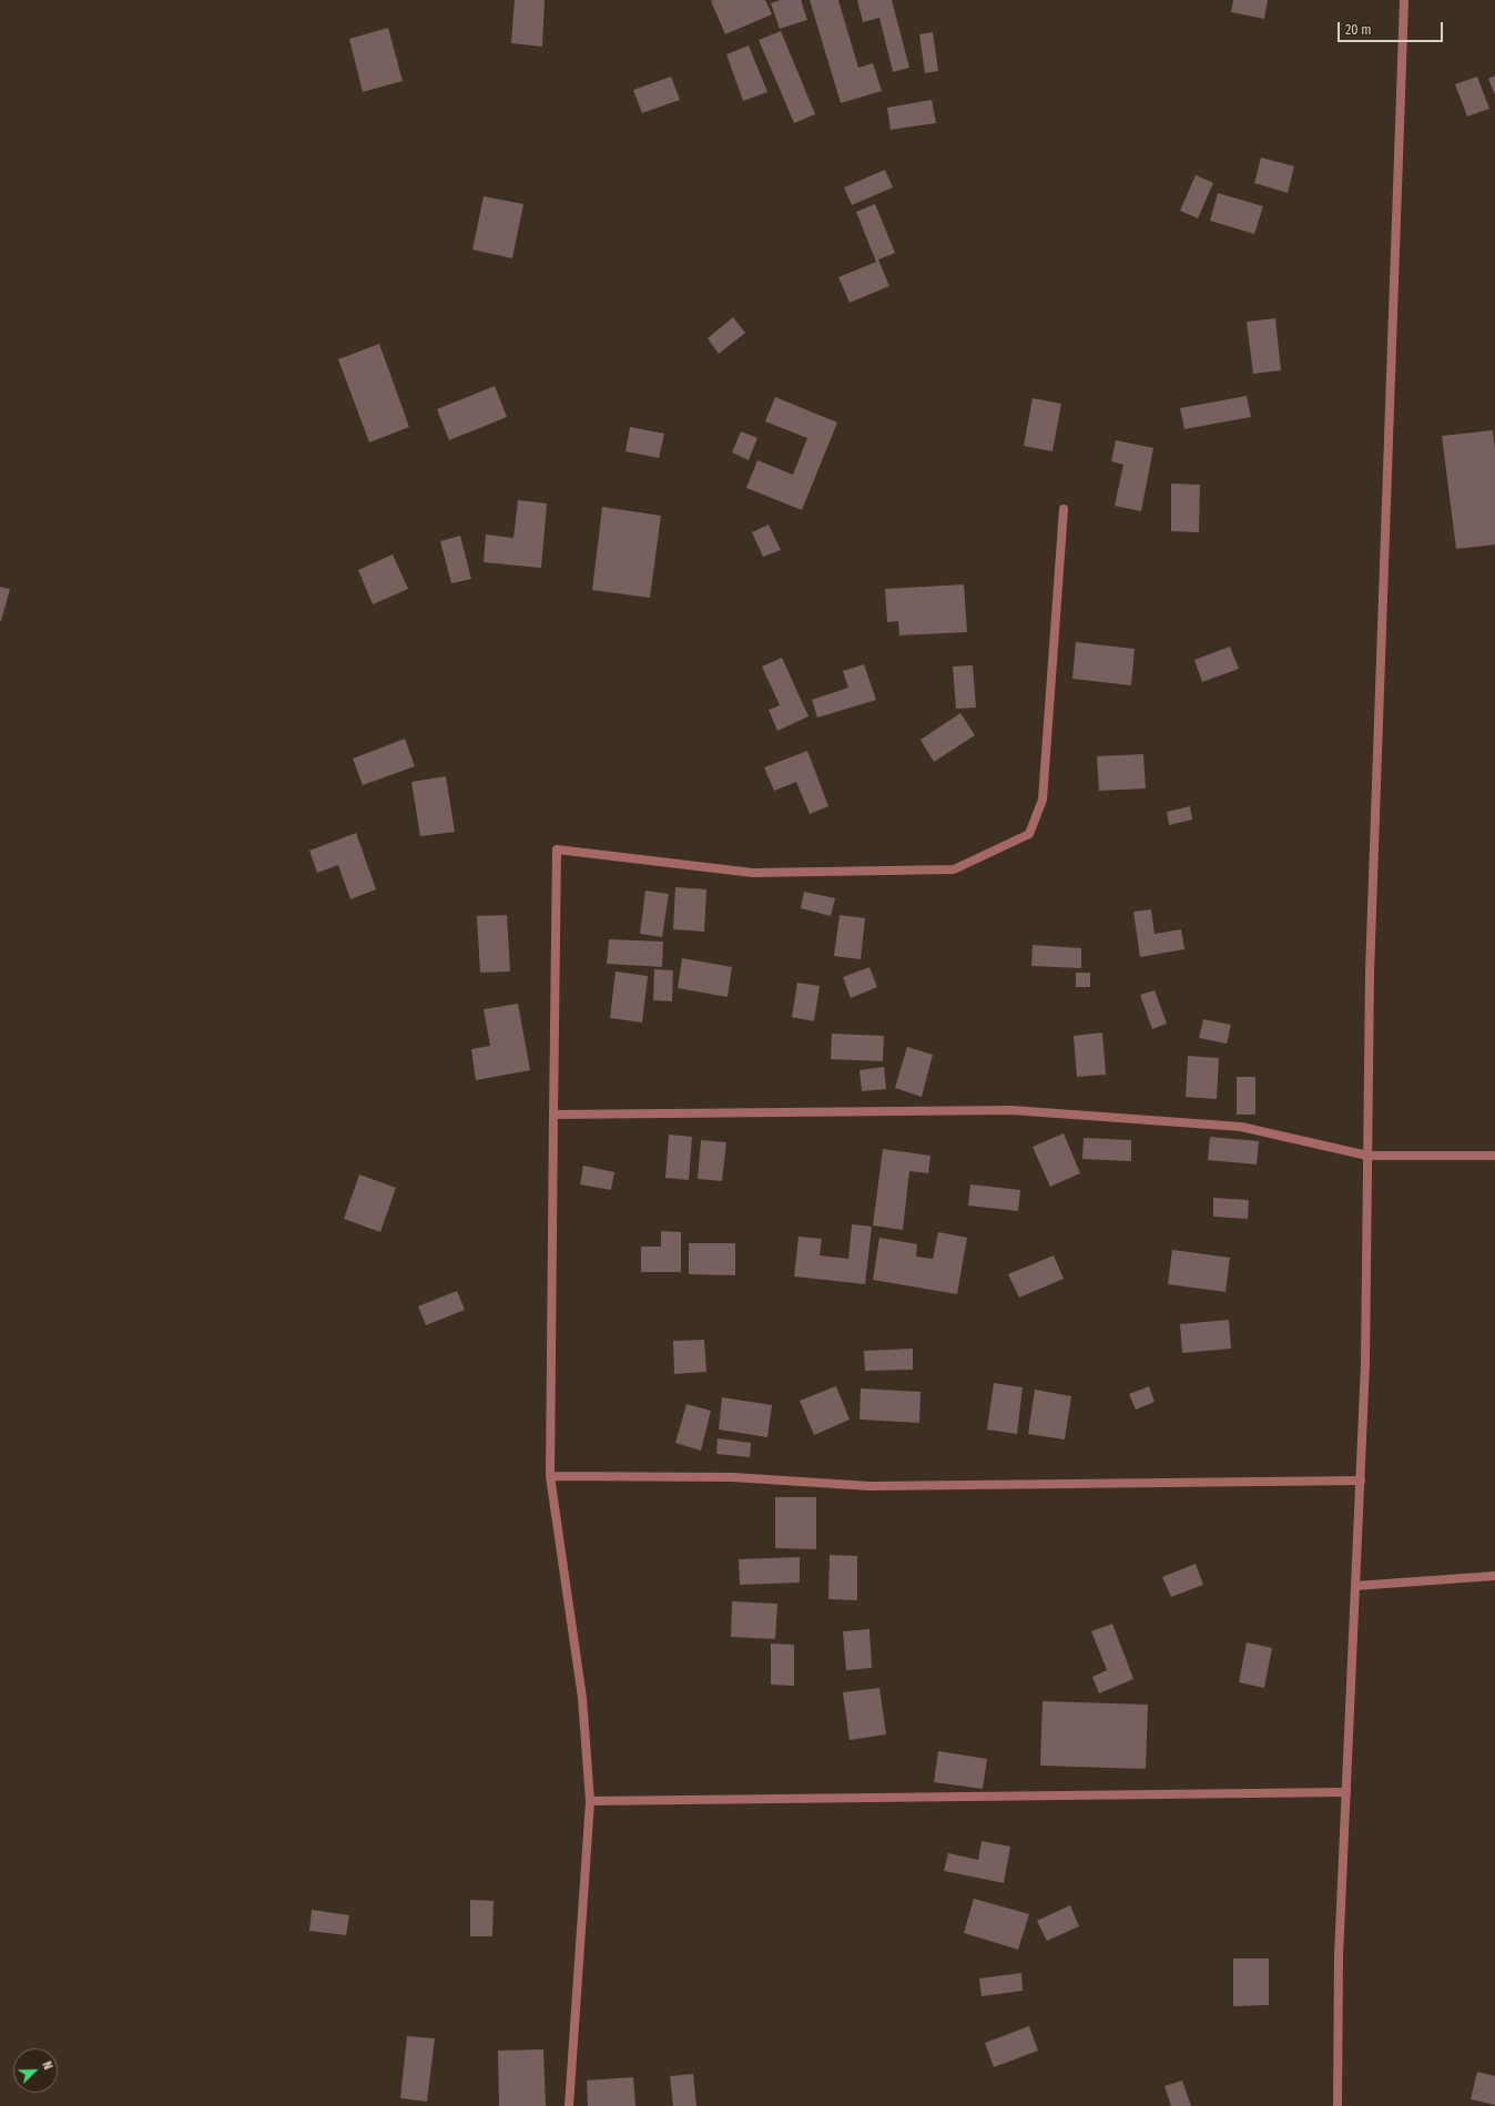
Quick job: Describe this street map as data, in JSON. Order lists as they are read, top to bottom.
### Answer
{
  "scale_bar": "20 m",
  "north": "top right"
}
